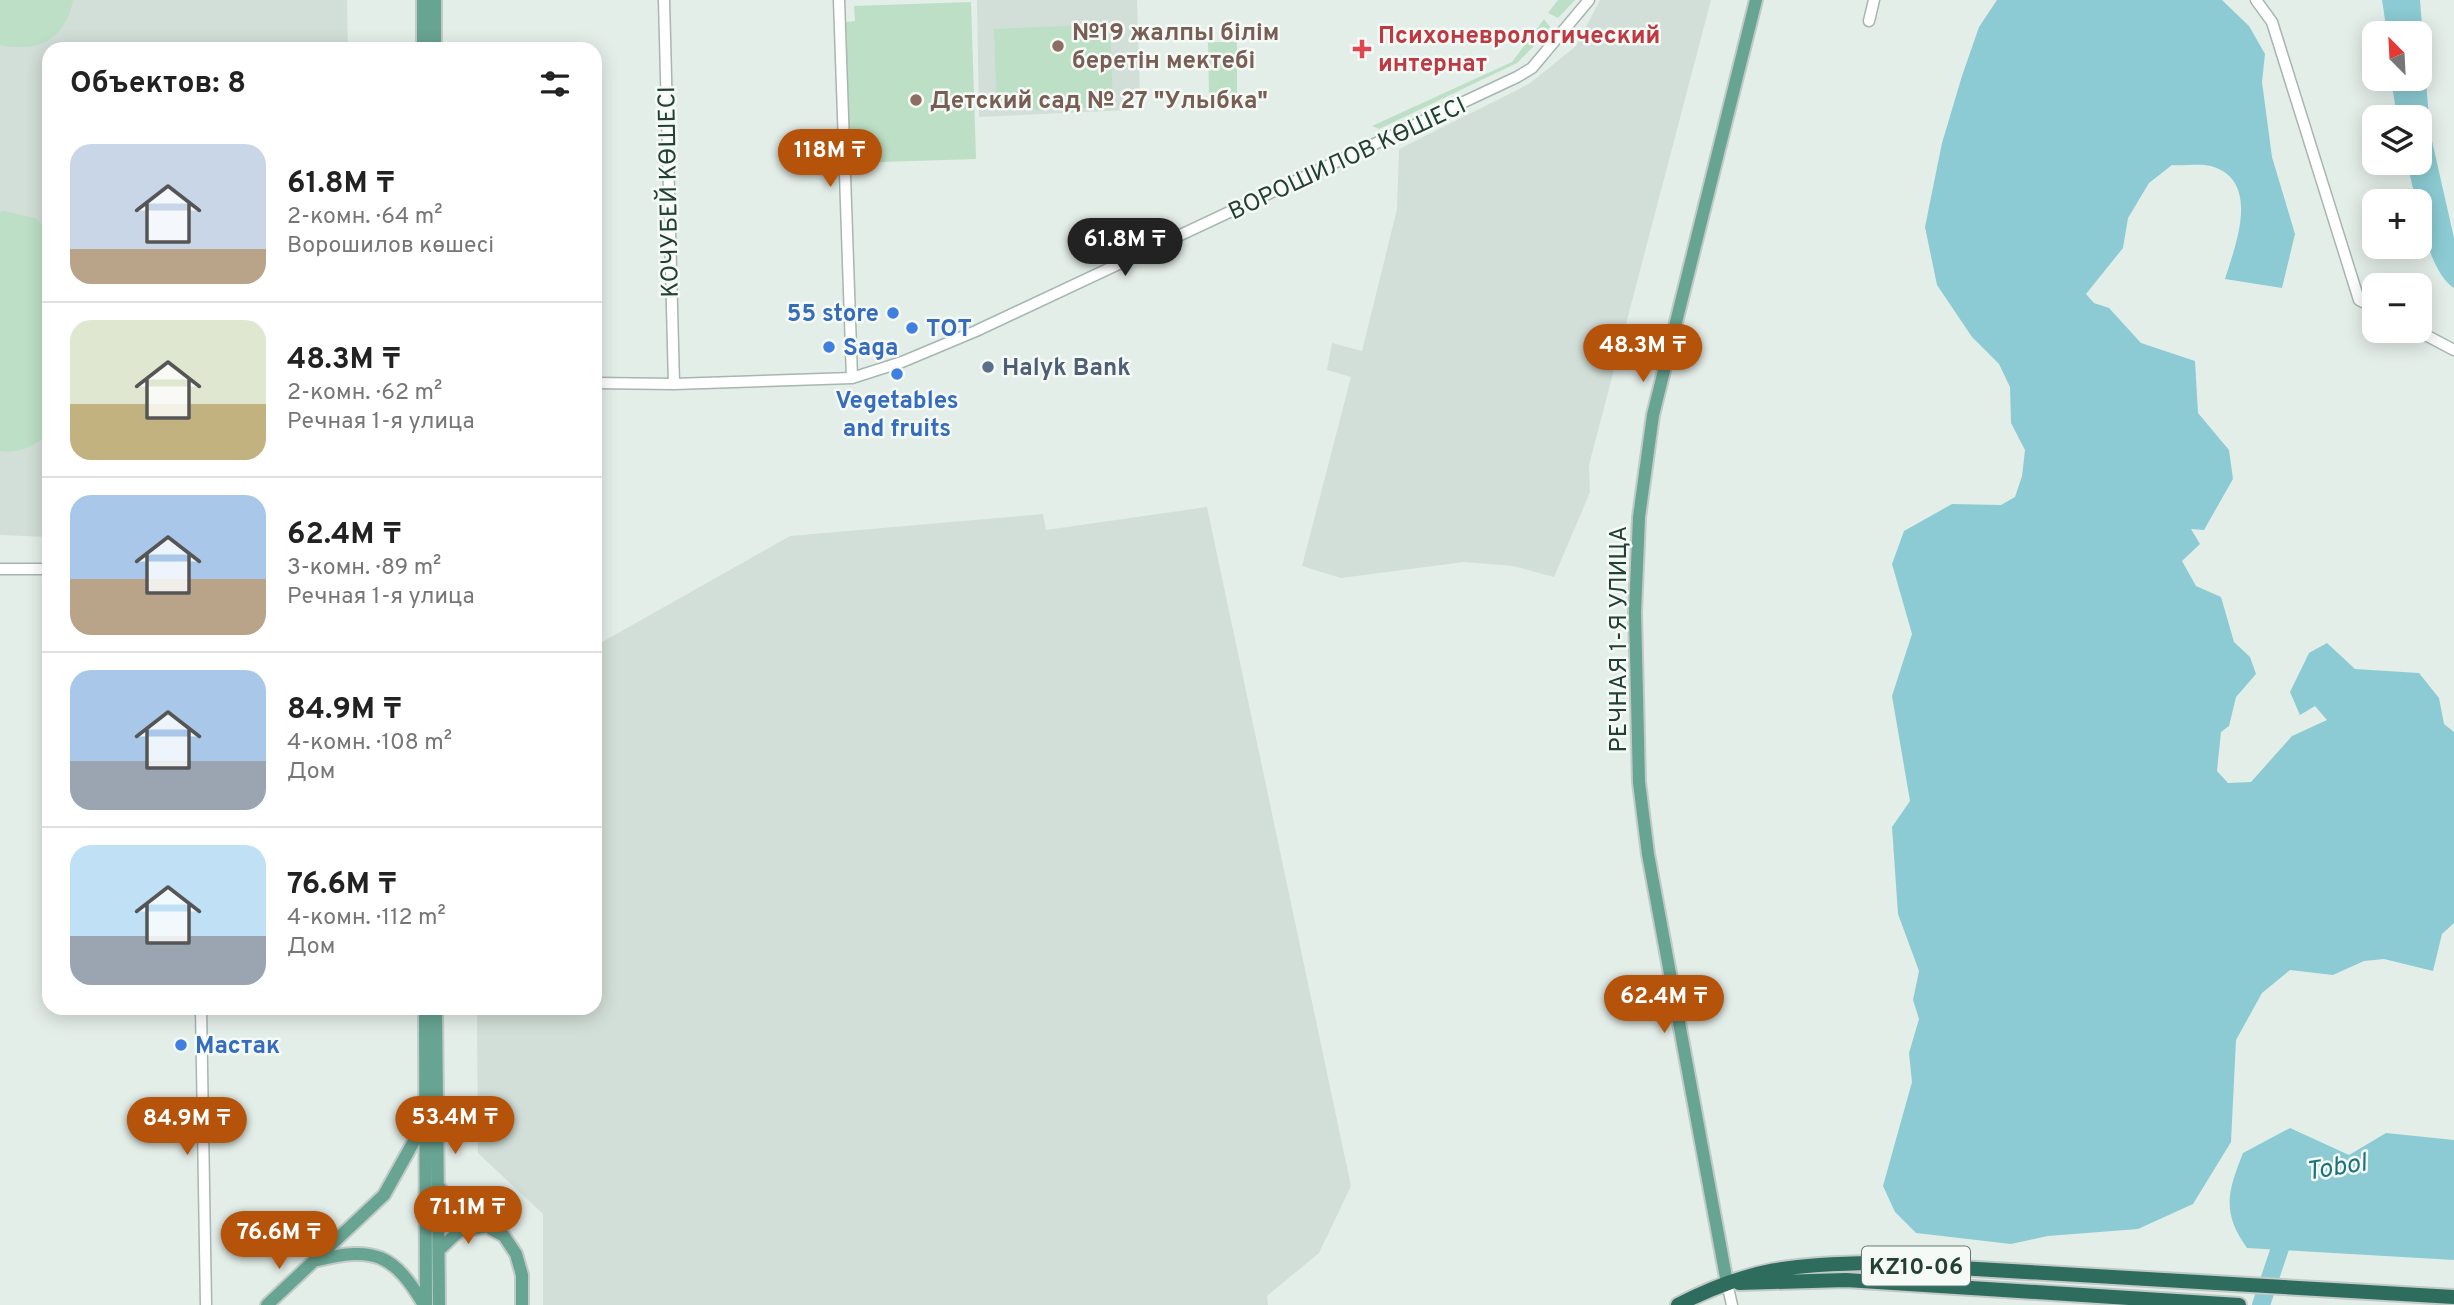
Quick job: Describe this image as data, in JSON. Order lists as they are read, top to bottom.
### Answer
{
  "streets": {
    "highway": ["KZ10-06"],
    "main road": ["РЕЧНАЯ 1-Я УЛИЦА"],
    "street": ["ВОРОШИЛОВ КӨШЕСІ", "КОЧУБЕЙ КӨШЕСІ"]
  },
  "crossings": [
    ["ВОРОШИЛОВ КӨШЕСІ", "КОЧУБЕЙ КӨШЕСІ"],
    ["РЕЧНАЯ 1-Я УЛИЦА", "KZ10-06"]
  ],
  "water": ["Tobol"],
  "places": {
    "other": [
      "№19 жалпы білім беретін мектебі",
      "Детский сад № 27 \"Улыбка\"",
      "55 store",
      "ТОТ",
      "Saga",
      "Halyk Bank",
      "Vegetables and fruits",
      "Мастак"
    ],
    "health": ["Психоневрологический интернат"]
  },
  "north": "top left",
  "page": {
    "map_buttons": ["+", "−"],
    "heading": "Объектов: 8",
    "list": [
      {
        "name": "61.8M ₸",
        "note": "2-комн. · 64 m² · Ворошилов көшесі"
      },
      {
        "name": "48.3M ₸",
        "note": "2-комн. · 62 m² · Речная 1-я улица"
      },
      {
        "name": "62.4M ₸",
        "note": "3-комн. · 89 m² · Речная 1-я улица"
      },
      {
        "name": "84.9M ₸",
        "note": "4-комн. · 108 m² · Дом"
      },
      {
        "name": "76.6M ₸",
        "note": "4-комн. · 112 m² · Дом"
      }
    ],
    "price": [
      "118M ₸",
      "61.8M ₸",
      "48.3M ₸",
      "62.4M ₸",
      "53.4M ₸",
      "84.9M ₸",
      "71.1M ₸",
      "76.6M ₸"
    ]
  }
}
